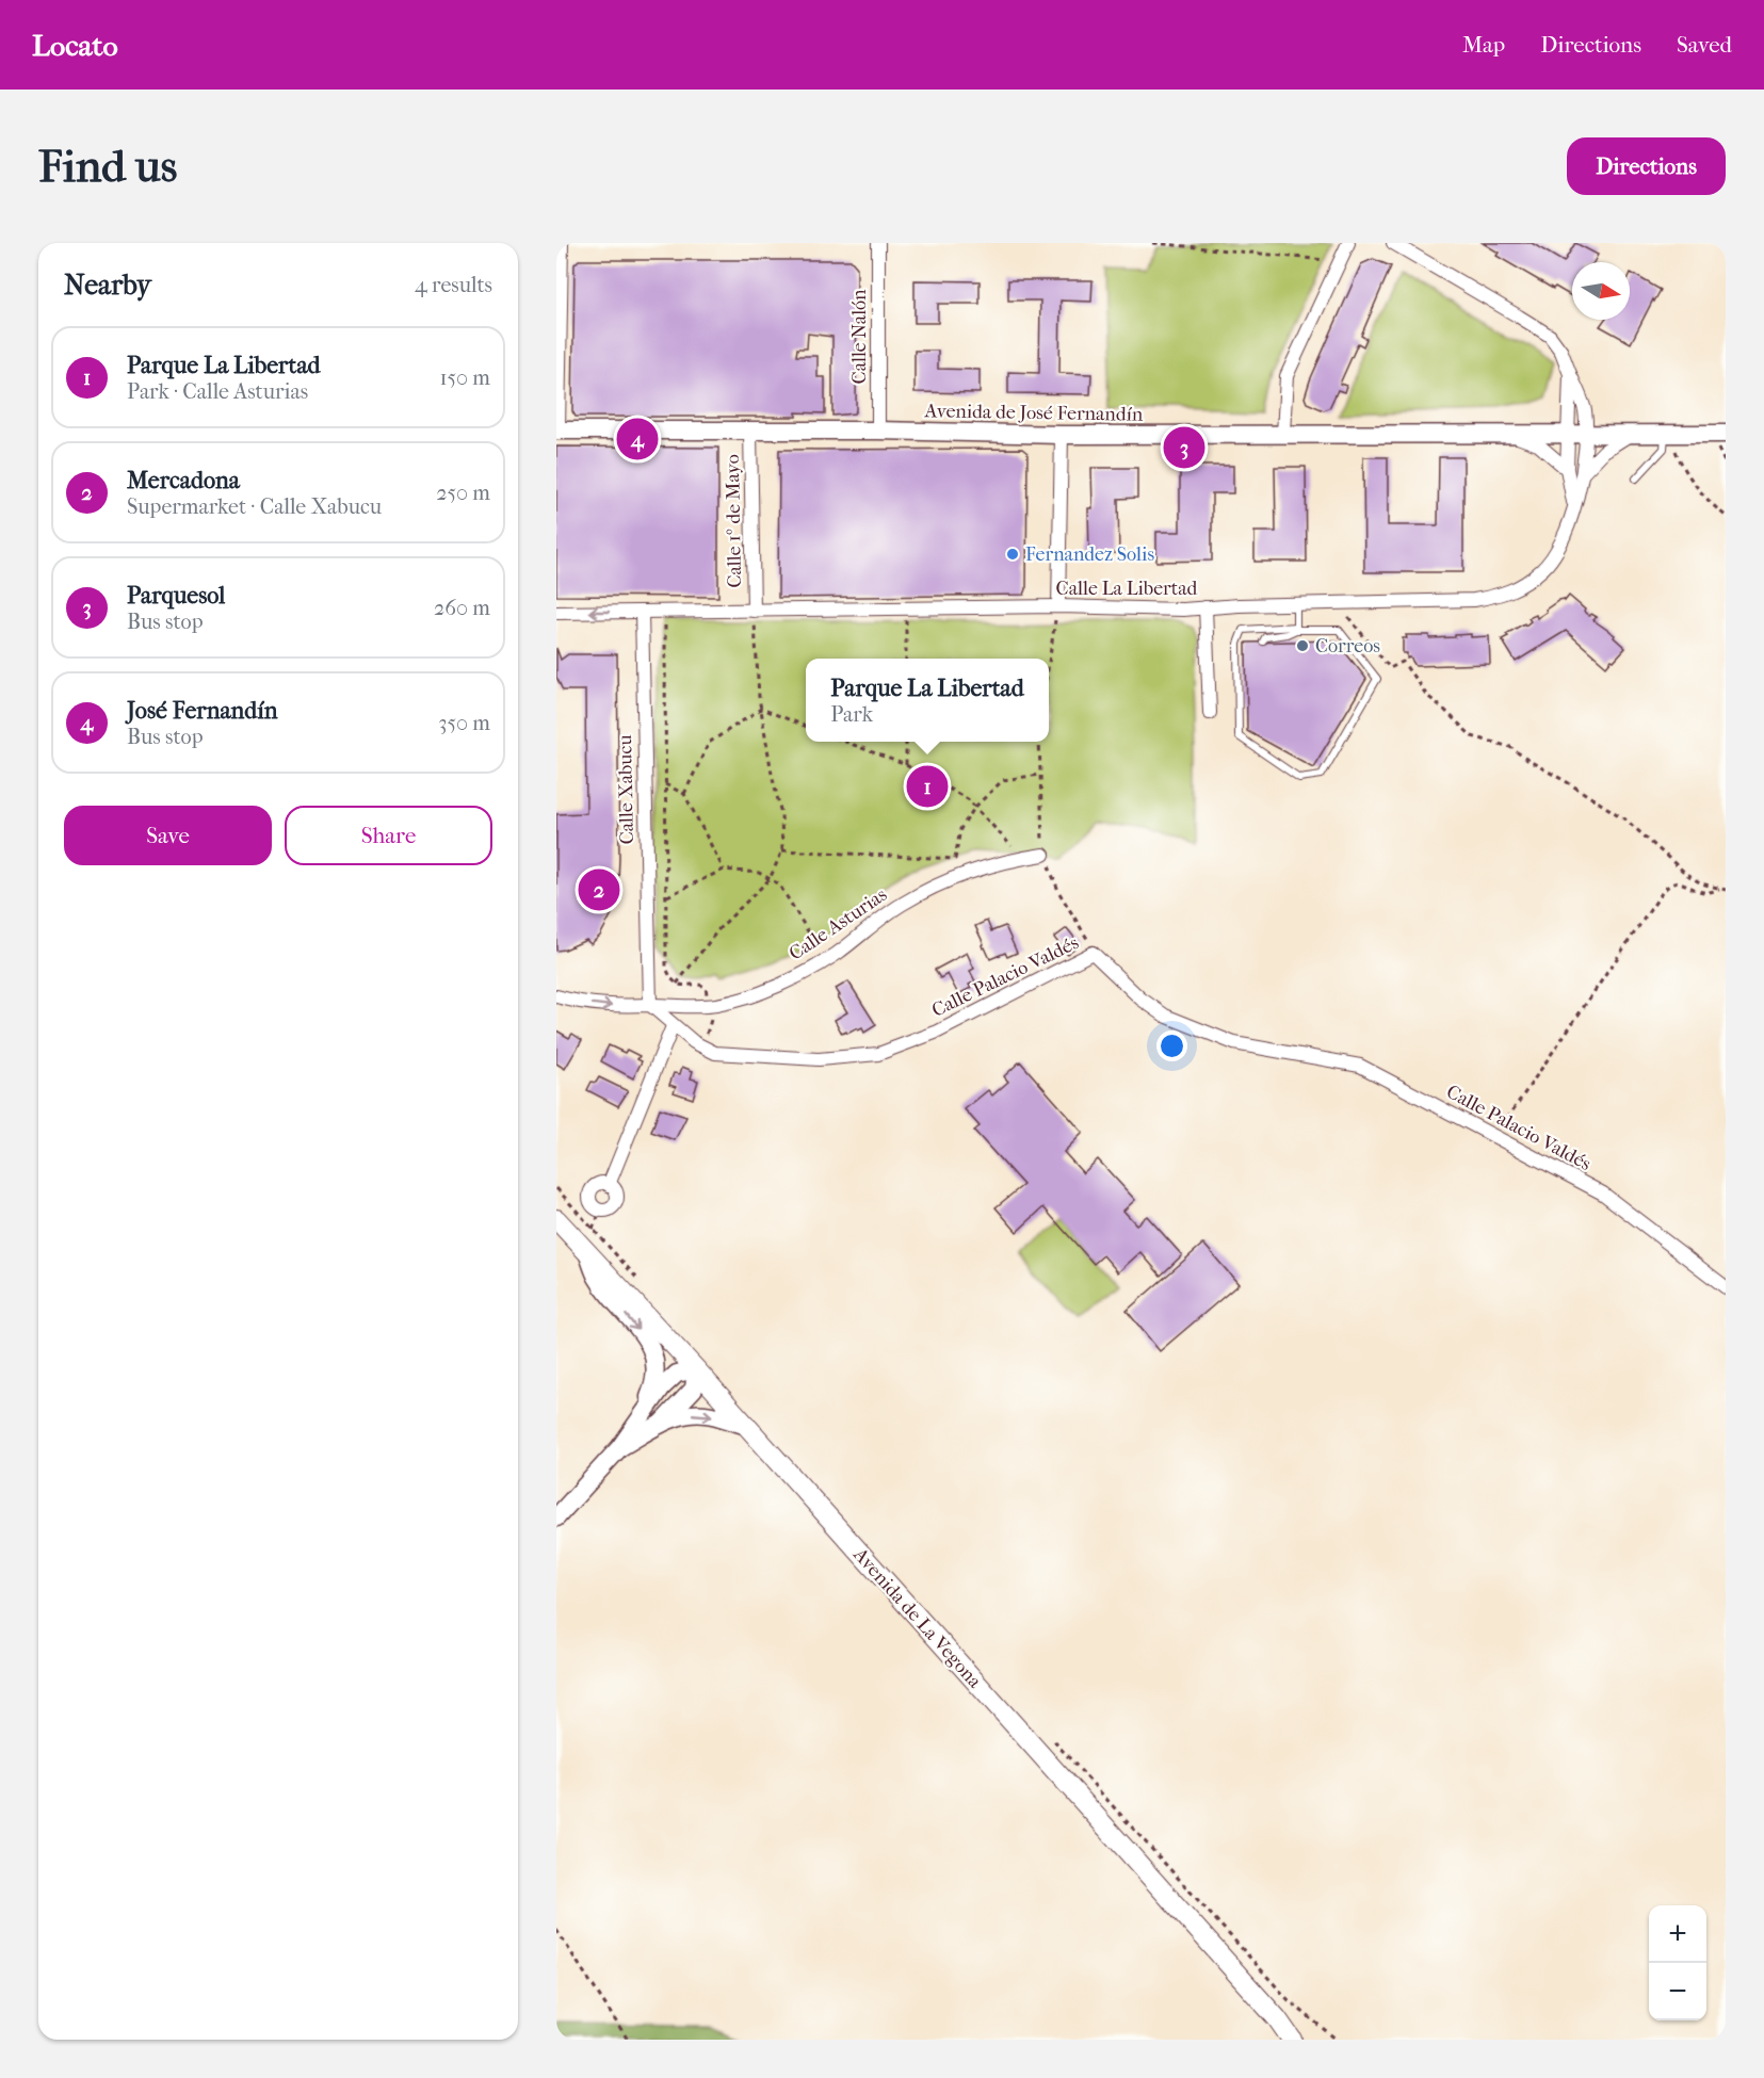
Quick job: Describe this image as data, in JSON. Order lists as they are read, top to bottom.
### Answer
{
  "streets": {
    "main road": ["Avenida de La Vegona"],
    "street": [
      "Calle Nalón",
      "Avenida de José Fernandín",
      "Calle 1º de Mayo",
      "Calle La Libertad",
      "Calle Xabucu",
      "Calle Asturias",
      "Calle Palacio Valdés"
    ]
  },
  "crossings": [
    ["Calle Nalón", "Avenida de José Fernandín"],
    ["Avenida de José Fernandín", "Calle 1º de Mayo"],
    ["Avenida de José Fernandín", "Calle La Libertad"],
    ["Calle 1º de Mayo", "Calle La Libertad"],
    ["Calle La Libertad", "Calle Xabucu"],
    ["Calle Xabucu", "Calle Asturias"],
    ["Calle Xabucu", "Calle Palacio Valdés"],
    ["Calle Asturias", "Calle Palacio Valdés"]
  ],
  "places": ["Fernandez Solis", "Correos"],
  "north": "right",
  "page": {
    "header": "Locato",
    "nav": ["Map", "Directions", "Saved"],
    "buttons": [
      "Directions",
      ["Save", "Share"]
    ],
    "title": "Find us",
    "heading": ["Nearby", "4 results"],
    "list": [
      {
        "mark": "1",
        "name": "Parque La Libertad",
        "note": "Park · Calle Asturias",
        "value": "150 m"
      },
      {
        "mark": "2",
        "name": "Mercadona",
        "note": "Supermarket · Calle Xabucu",
        "value": "250 m"
      },
      {
        "mark": "3",
        "name": "Parquesol",
        "note": "Bus stop",
        "value": "260 m"
      },
      {
        "mark": "4",
        "name": "José Fernandín",
        "note": "Bus stop",
        "value": "350 m"
      }
    ],
    "pins": [
      "4",
      "3",
      "1",
      "2"
    ],
    "popup": ["Parque La Libertad", "Park"],
    "map_buttons": ["+", "−"]
  }
}
